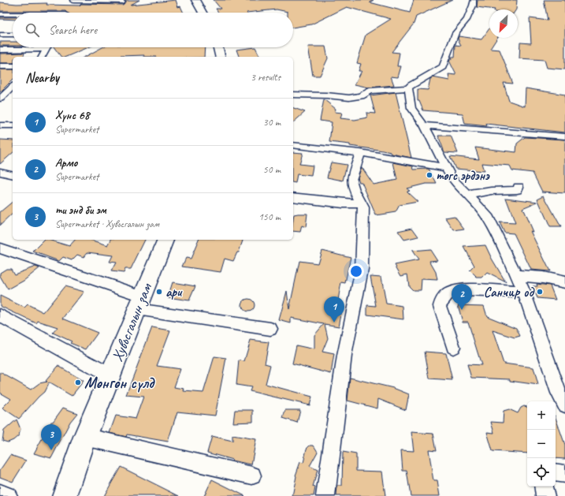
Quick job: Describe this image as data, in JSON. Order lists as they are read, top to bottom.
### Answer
{
  "streets": {
    "main road": ["Хувьсгалын зам"]
  },
  "places": [
    "төгс эрдэнэ",
    "apu",
    "Санчир од",
    "Мөнгөн сүлд"
  ],
  "north": "bottom left",
  "page": {
    "search": "Search here",
    "heading": ["Nearby", "3 results"],
    "list": [
      {
        "mark": "1",
        "name": "Хүнс 68",
        "note": "Supermarket",
        "value": "30 m"
      },
      {
        "mark": "2",
        "name": "Армо",
        "note": "Supermarket",
        "value": "50 m"
      },
      {
        "mark": "3",
        "name": "ти энд би эм",
        "note": "Supermarket · Хувьсгалын зам",
        "value": "150 m"
      }
    ],
    "pins": ["2", "1", "3"],
    "map_buttons": ["+", "−"]
  }
}
